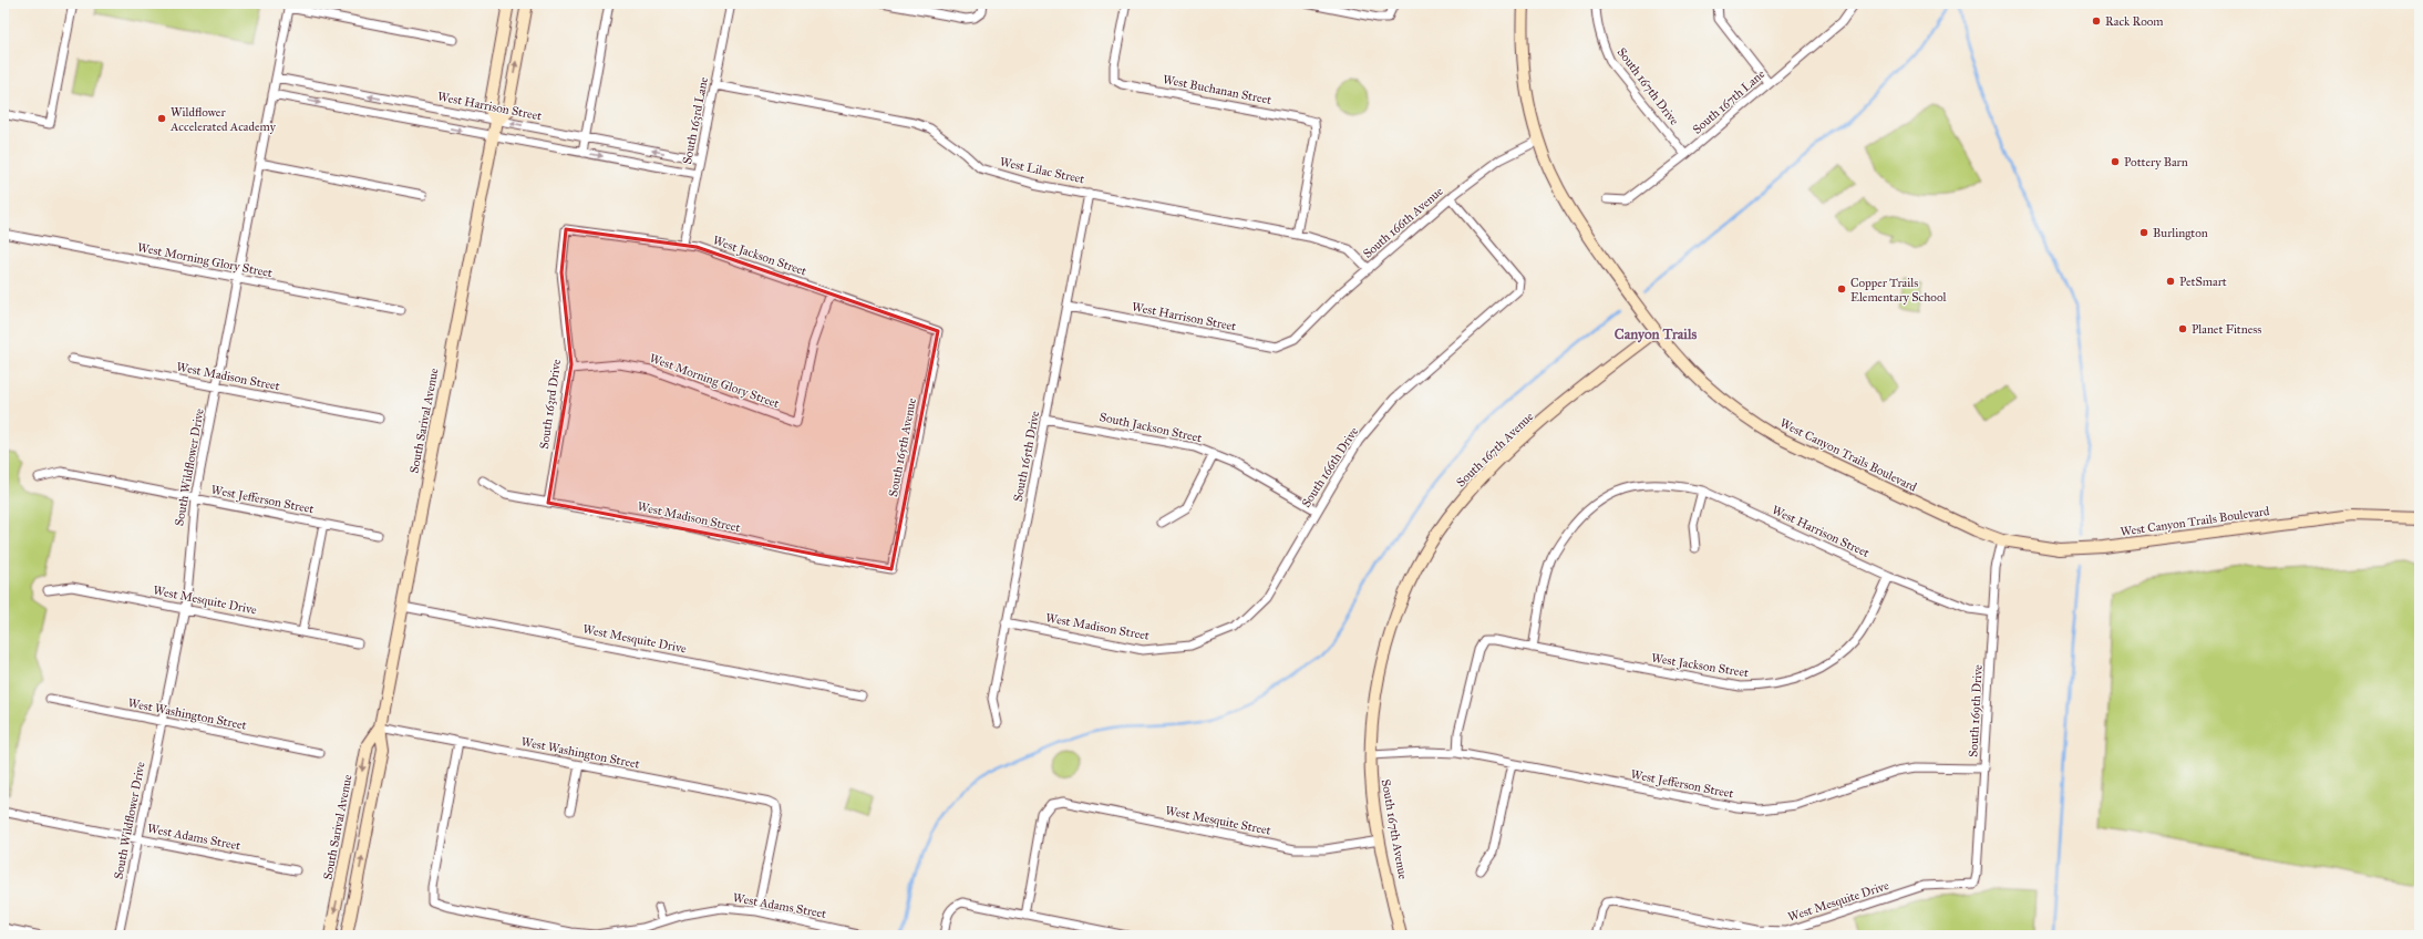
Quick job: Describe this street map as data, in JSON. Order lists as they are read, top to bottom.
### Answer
{
  "streets": {
    "street": [
      "South 167th Drive",
      "West Buchanan Street",
      "South 167th Lane",
      "West Harrison Street",
      "South 163rd Lane",
      "West Lilac Street",
      "South 166th Avenue",
      "West Jackson Street",
      "West Morning Glory Street",
      "West Madison Street",
      "South 163rd Drive",
      "South Sarival Avenue",
      "South Jackson Street",
      "South 165th Avenue",
      "South 167th Avenue",
      "West Canyon Trails Boulevard",
      "South 165th Drive",
      "South Wildflower Drive",
      "South 166th Drive",
      "West Jefferson Street",
      "West Mesquite Drive",
      "South 169th Drive",
      "West Washington Street",
      "West Mesquite Street",
      "West Adams Street"
    ]
  },
  "crossings": [
    ["South 167th Drive", "South 167th Lane"],
    ["West Buchanan Street", "West Lilac Street"],
    ["West Harrison Street", "South 163rd Lane"],
    ["West Harrison Street", "South 166th Avenue"],
    ["West Harrison Street", "West Jackson Street"],
    ["West Harrison Street", "South Sarival Avenue"],
    ["West Harrison Street", "South 165th Drive"],
    ["West Harrison Street", "South Wildflower Drive"],
    ["West Harrison Street", "South 169th Drive"],
    ["South 163rd Lane", "West Lilac Street"],
    ["South 163rd Lane", "West Jackson Street"],
    ["West Lilac Street", "South 166th Avenue"],
    ["West Lilac Street", "South 165th Drive"],
    ["South 166th Avenue", "West Canyon Trails Boulevard"],
    ["South 166th Avenue", "South 166th Drive"],
    ["West Jackson Street", "West Morning Glory Street"],
    ["West Jackson Street", "South 163rd Drive"],
    ["West Jackson Street", "South 165th Avenue"],
    ["West Jackson Street", "West Jefferson Street"],
    ["West Morning Glory Street", "South 163rd Drive"],
    ["West Morning Glory Street", "South Wildflower Drive"],
    ["West Madison Street", "South 163rd Drive"],
    ["West Madison Street", "South 165th Avenue"],
    ["West Madison Street", "South 165th Drive"],
    ["West Madison Street", "South Wildflower Drive"],
    ["West Madison Street", "South 166th Drive"],
    ["South Sarival Avenue", "West Mesquite Drive"],
    ["South Sarival Avenue", "West Washington Street"],
    ["South Jackson Street", "South 165th Drive"],
    ["South Jackson Street", "South 166th Drive"],
    ["South 167th Avenue", "West Canyon Trails Boulevard"],
    ["South 167th Avenue", "West Jefferson Street"],
    ["South 167th Avenue", "West Mesquite Street"],
    ["West Canyon Trails Boulevard", "South 169th Drive"],
    ["South Wildflower Drive", "West Jefferson Street"],
    ["South Wildflower Drive", "West Mesquite Drive"],
    ["South Wildflower Drive", "West Washington Street"],
    ["South Wildflower Drive", "West Adams Street"],
    ["West Jefferson Street", "South 169th Drive"],
    ["West Mesquite Drive", "South 169th Drive"],
    ["West Washington Street", "West Adams Street"]
  ],
  "districts": ["Canyon Trails"],
  "places": [
    "Rack Room",
    "Wildflower Accelerated Academy",
    "Pottery Barn",
    "Burlington",
    "PetSmart",
    "Copper Trails Elementary School",
    "Planet Fitness"
  ]
}
